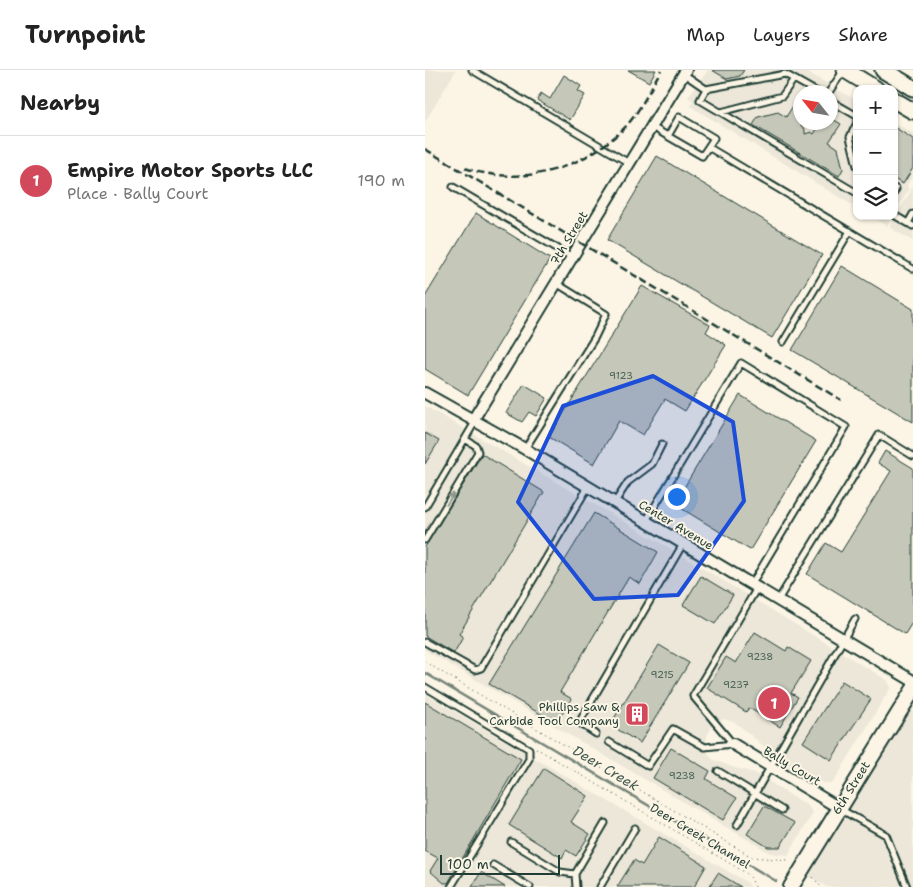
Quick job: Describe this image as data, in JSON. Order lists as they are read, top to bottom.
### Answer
{
  "streets": {
    "main road": ["6th Street"],
    "street": ["7th Street", "Center Avenue", "Bally Court"],
    "path": ["Deer Creek Channel"]
  },
  "crossings": [
    ["7th Street", "Center Avenue"],
    ["Bally Court", "6th Street"]
  ],
  "water": ["Deer Creek"],
  "places": {
    "building": ["Phillips Saw & Carbide Tool Company"]
  },
  "house_numbers": [
    "9123",
    "9238",
    "9215",
    "9237",
    "9238"
  ],
  "scale_bar": "100 m",
  "north": "top left",
  "page": {
    "header": "Turnpoint",
    "nav": ["Map", "Layers", "Share"],
    "heading": "Nearby",
    "map_buttons": ["+", "−"],
    "list": [
      {
        "mark": "1",
        "name": "Empire Motor Sports LLC",
        "note": "Place · Bally Court",
        "value": "190 m"
      }
    ],
    "pins": "1",
    "scale": "100 m"
  }
}
